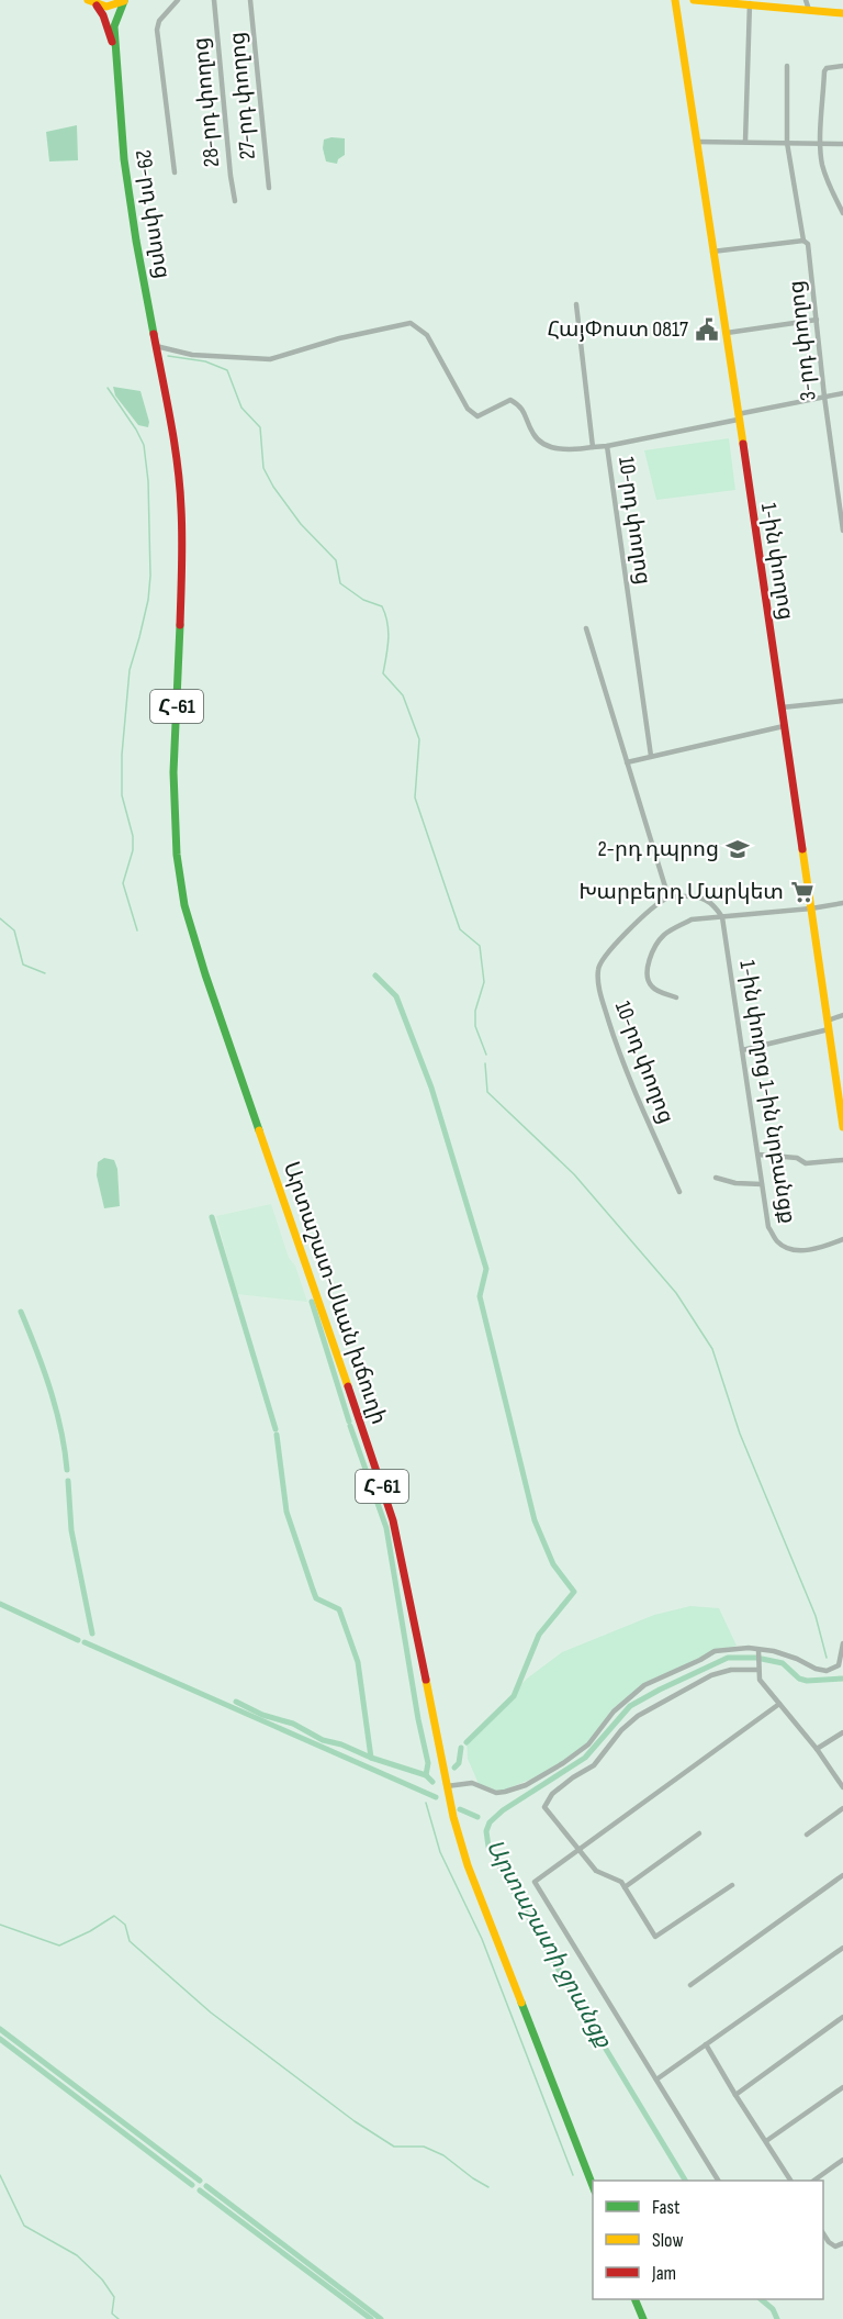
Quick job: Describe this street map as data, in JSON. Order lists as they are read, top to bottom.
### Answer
{
  "streets": {
    "main road": [
      "29-րդ փողոց",
      "1-ին փողոց",
      "Հ-61",
      "Արտաշատ-Սևան խճուղի"
    ],
    "street": [
      "27-րդ փողոց",
      "28-րդ փողոց",
      "3-րդ փողոց",
      "10-րդ փողոց",
      "1-ին փողոց 1-ին նրբանցք"
    ]
  },
  "crossings": [
    ["29-րդ փողոց", "Արտաշատ-Սևան խճուղի"]
  ],
  "water": ["Արտաշատի ջրանցք"],
  "places": {
    "public building": ["ՀայՓոստ 0817"],
    "school or university": ["2-րդ դպրոց"],
    "supermarket": ["Խարբերդ Մարկետ"]
  },
  "legend": ["Fast", "Slow", "Jam"]
}
